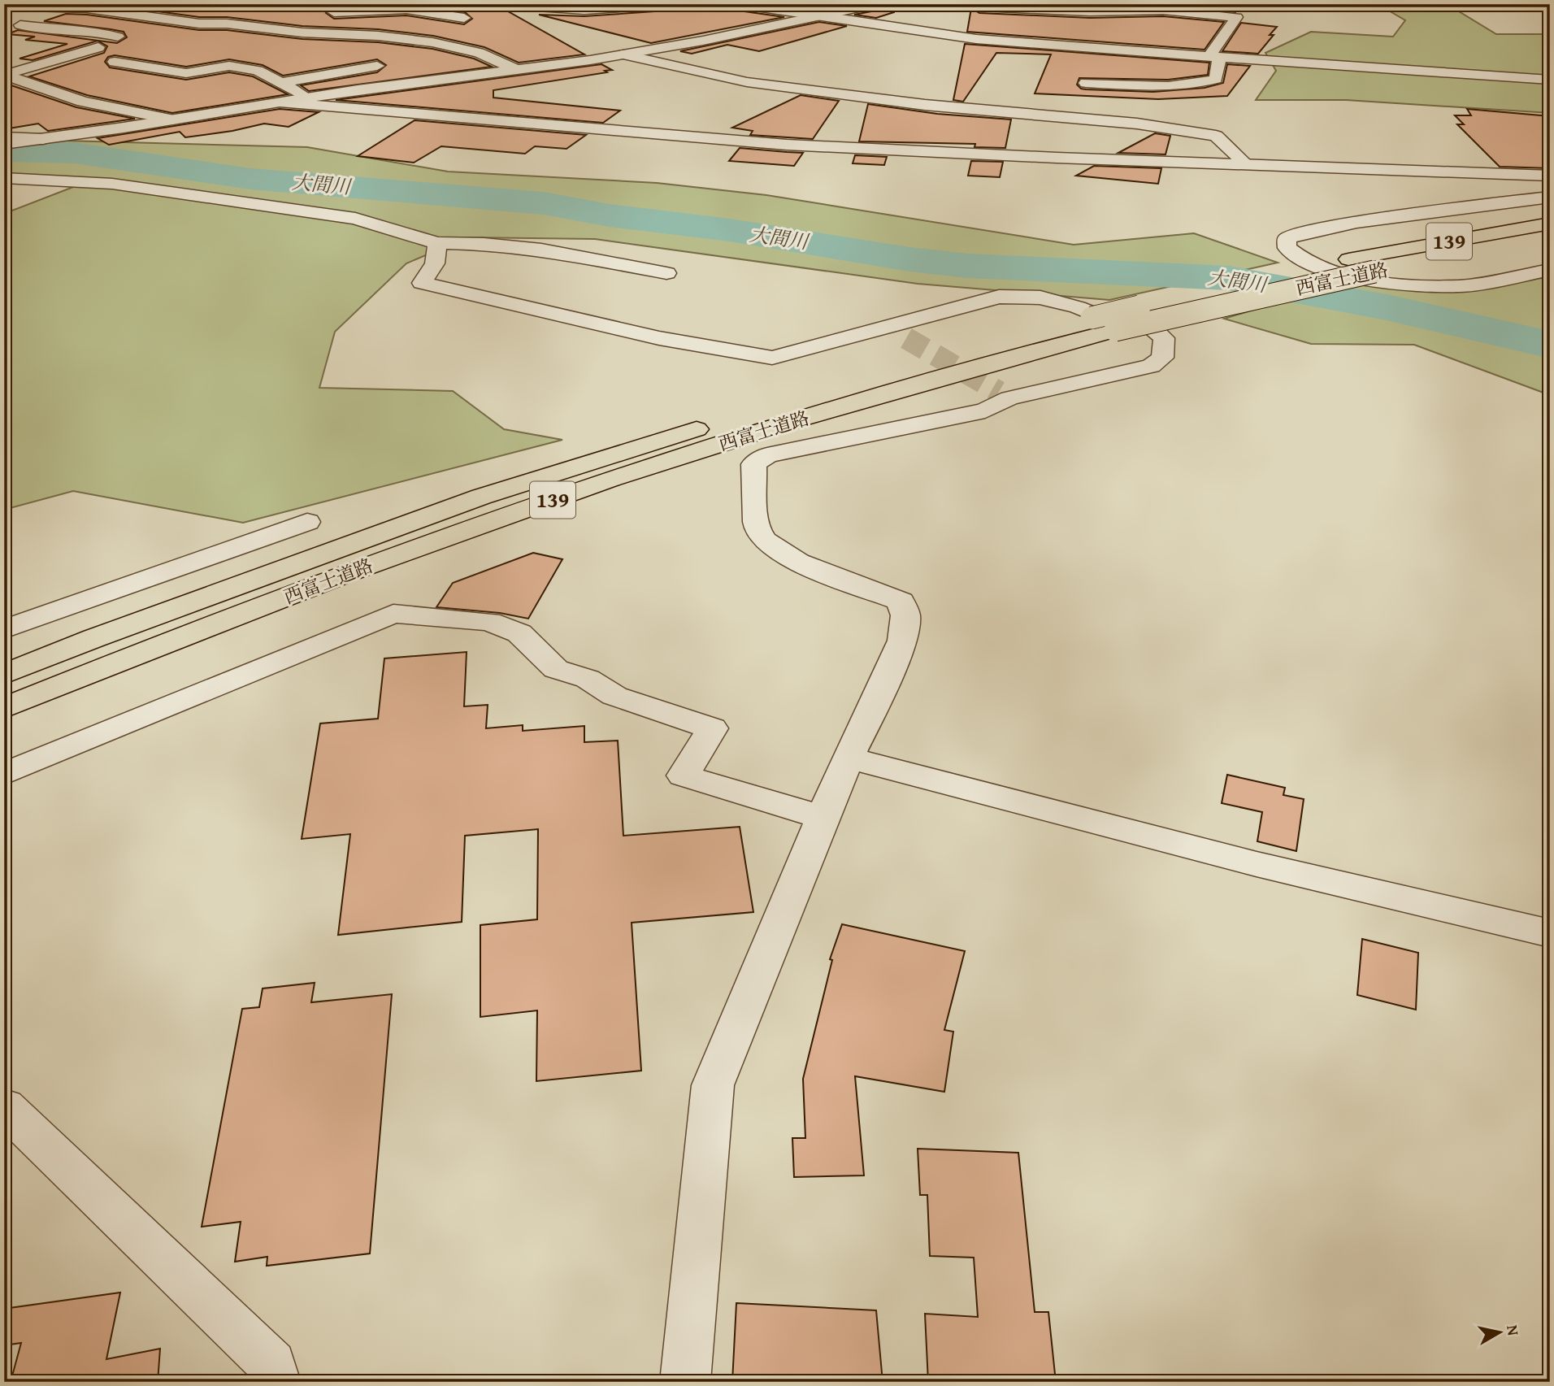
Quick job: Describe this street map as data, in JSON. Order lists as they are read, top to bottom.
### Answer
{
  "streets": {
    "highway": ["139", "西富士道路"]
  },
  "water": ["大間川"],
  "north": "right"
}
